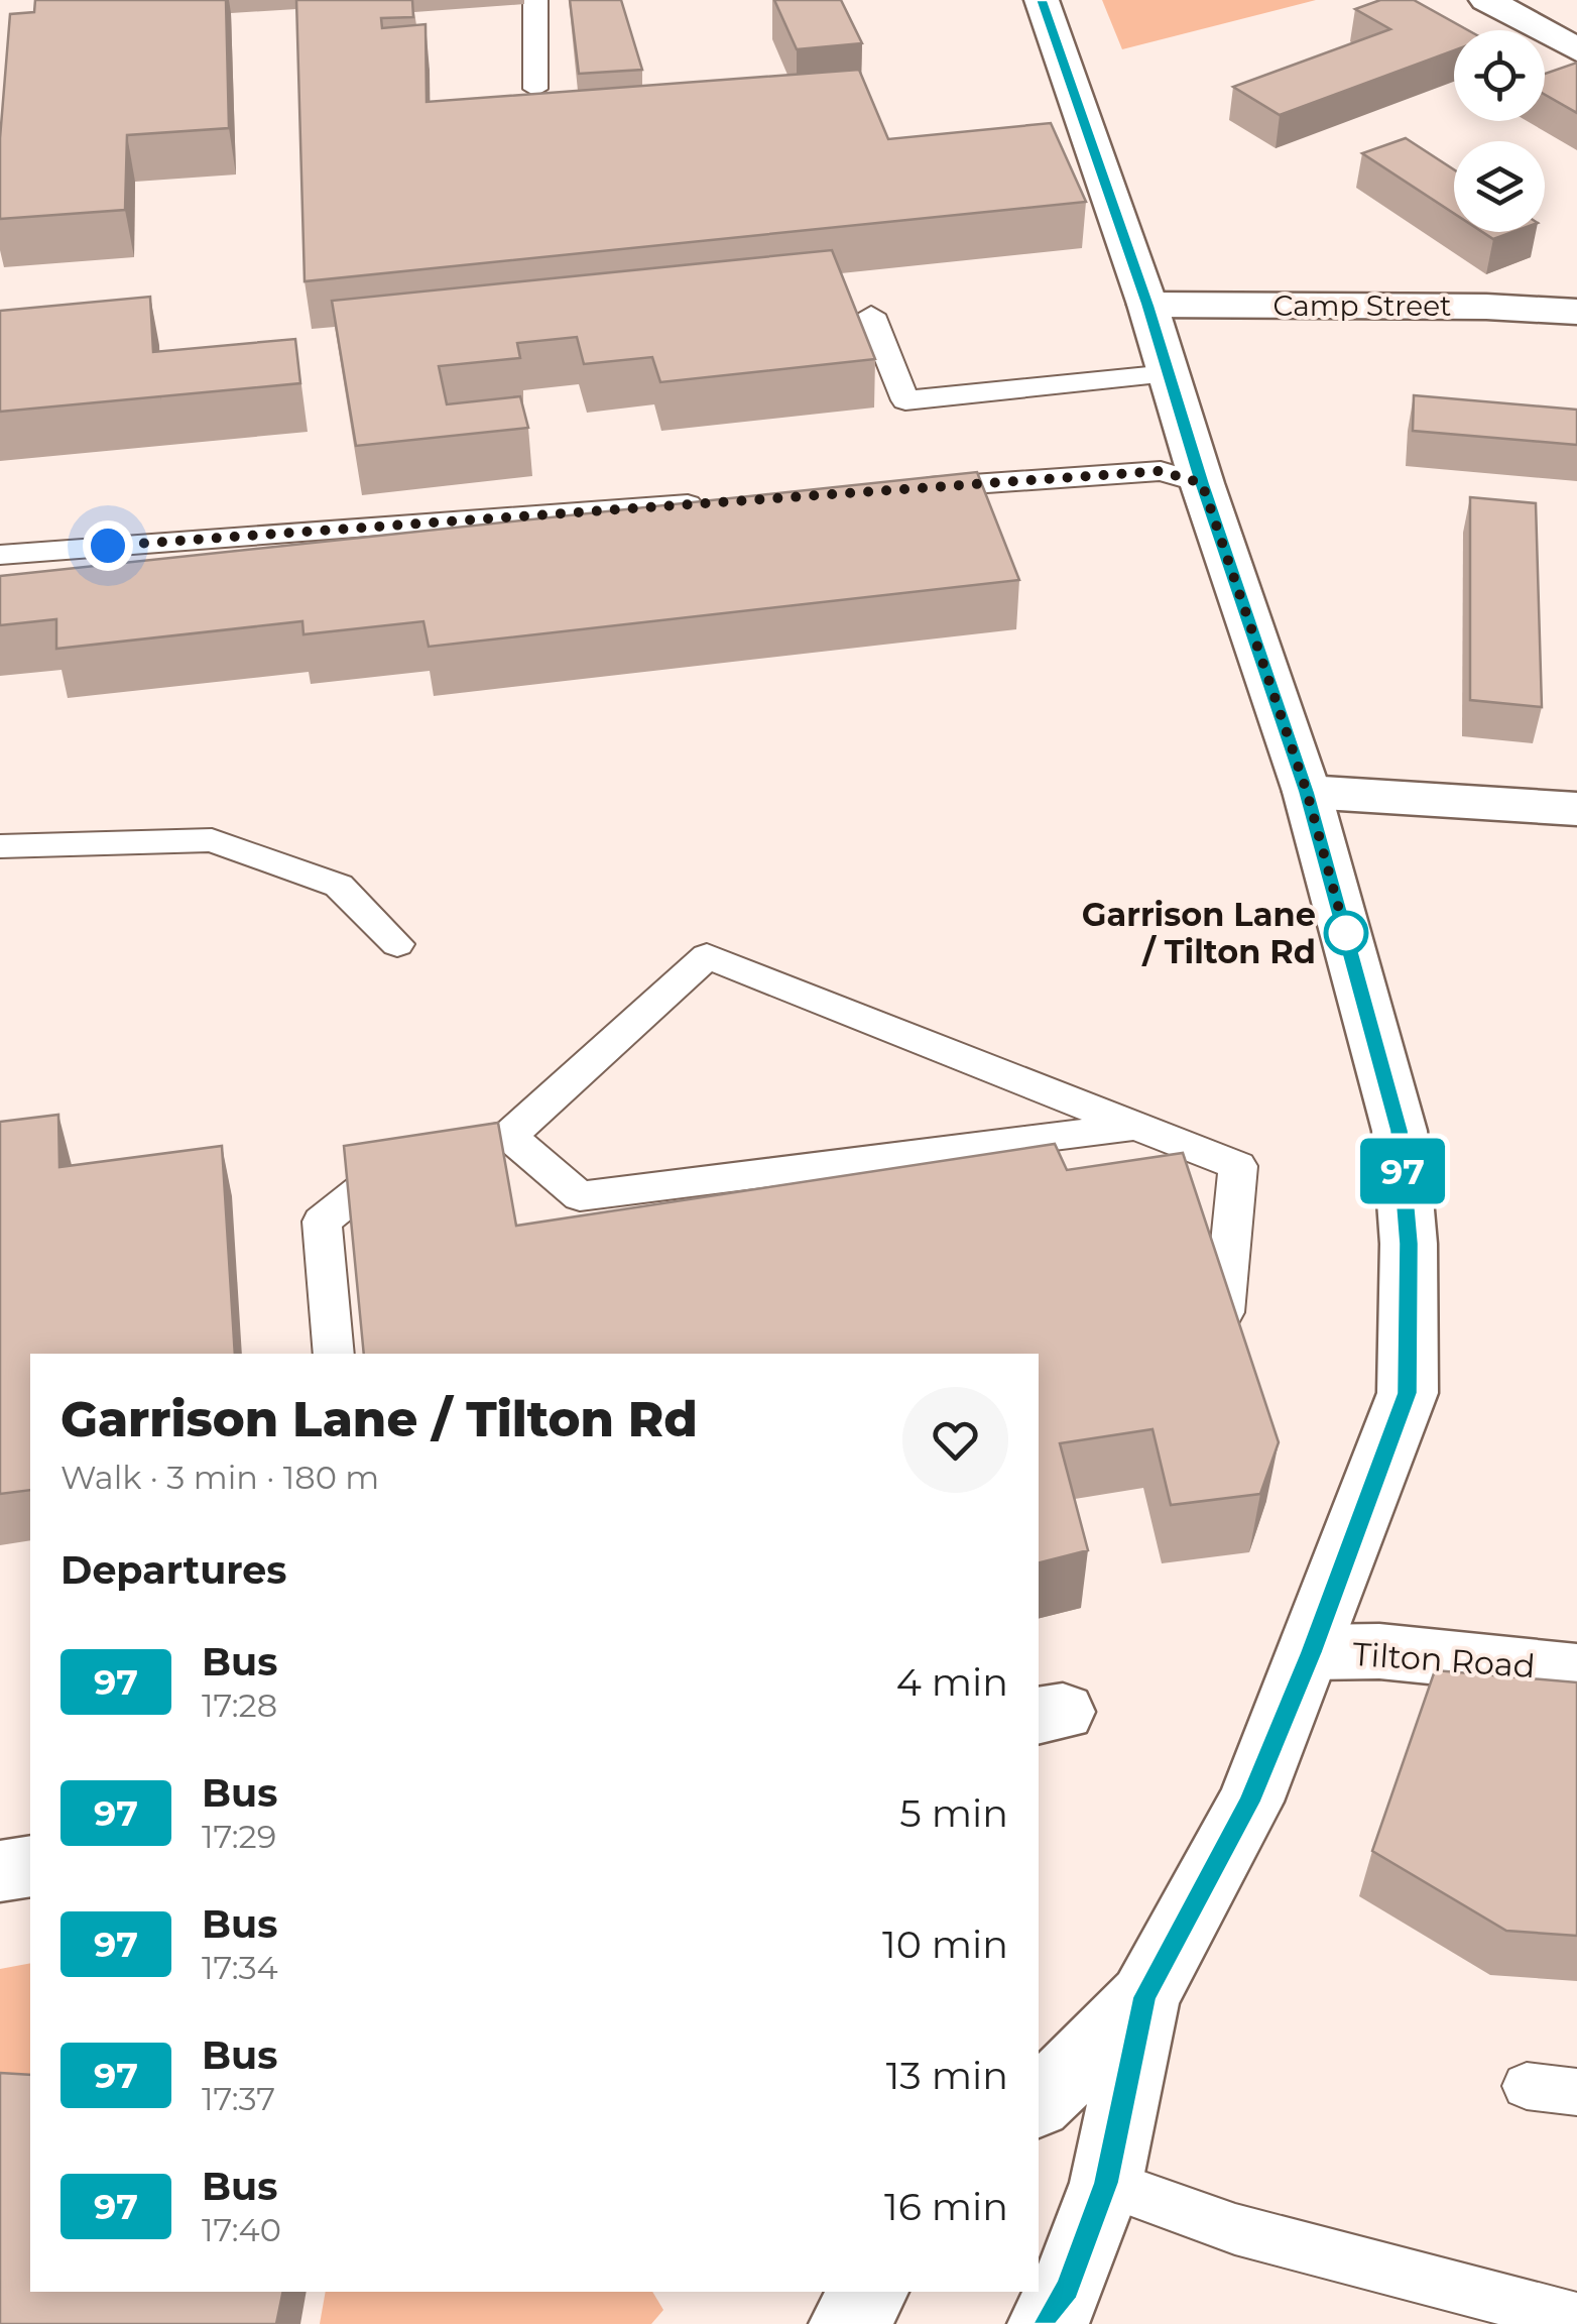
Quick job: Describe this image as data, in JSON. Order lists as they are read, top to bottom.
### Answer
{
  "streets": {
    "street": ["Camp Street", "Tilton Road"]
  },
  "places": ["Garrison Lane / Tilton Rd"],
  "lines": ["bus line 97"],
  "page": {
    "on_map": "97",
    "heading": [
      ["Garrison Lane / Tilton Rd", "Walk · 3 min · 180 m"],
      "Departures"
    ],
    "list": [
      {
        "mark": "97",
        "name": "Bus",
        "note": "17:28",
        "value": "4 min"
      },
      {
        "mark": "97",
        "name": "Bus",
        "note": "17:29",
        "value": "5 min"
      },
      {
        "mark": "97",
        "name": "Bus",
        "note": "17:34",
        "value": "10 min"
      },
      {
        "mark": "97",
        "name": "Bus",
        "note": "17:37",
        "value": "13 min"
      },
      {
        "mark": "97",
        "name": "Bus",
        "note": "17:40",
        "value": "16 min"
      }
    ]
  }
}
